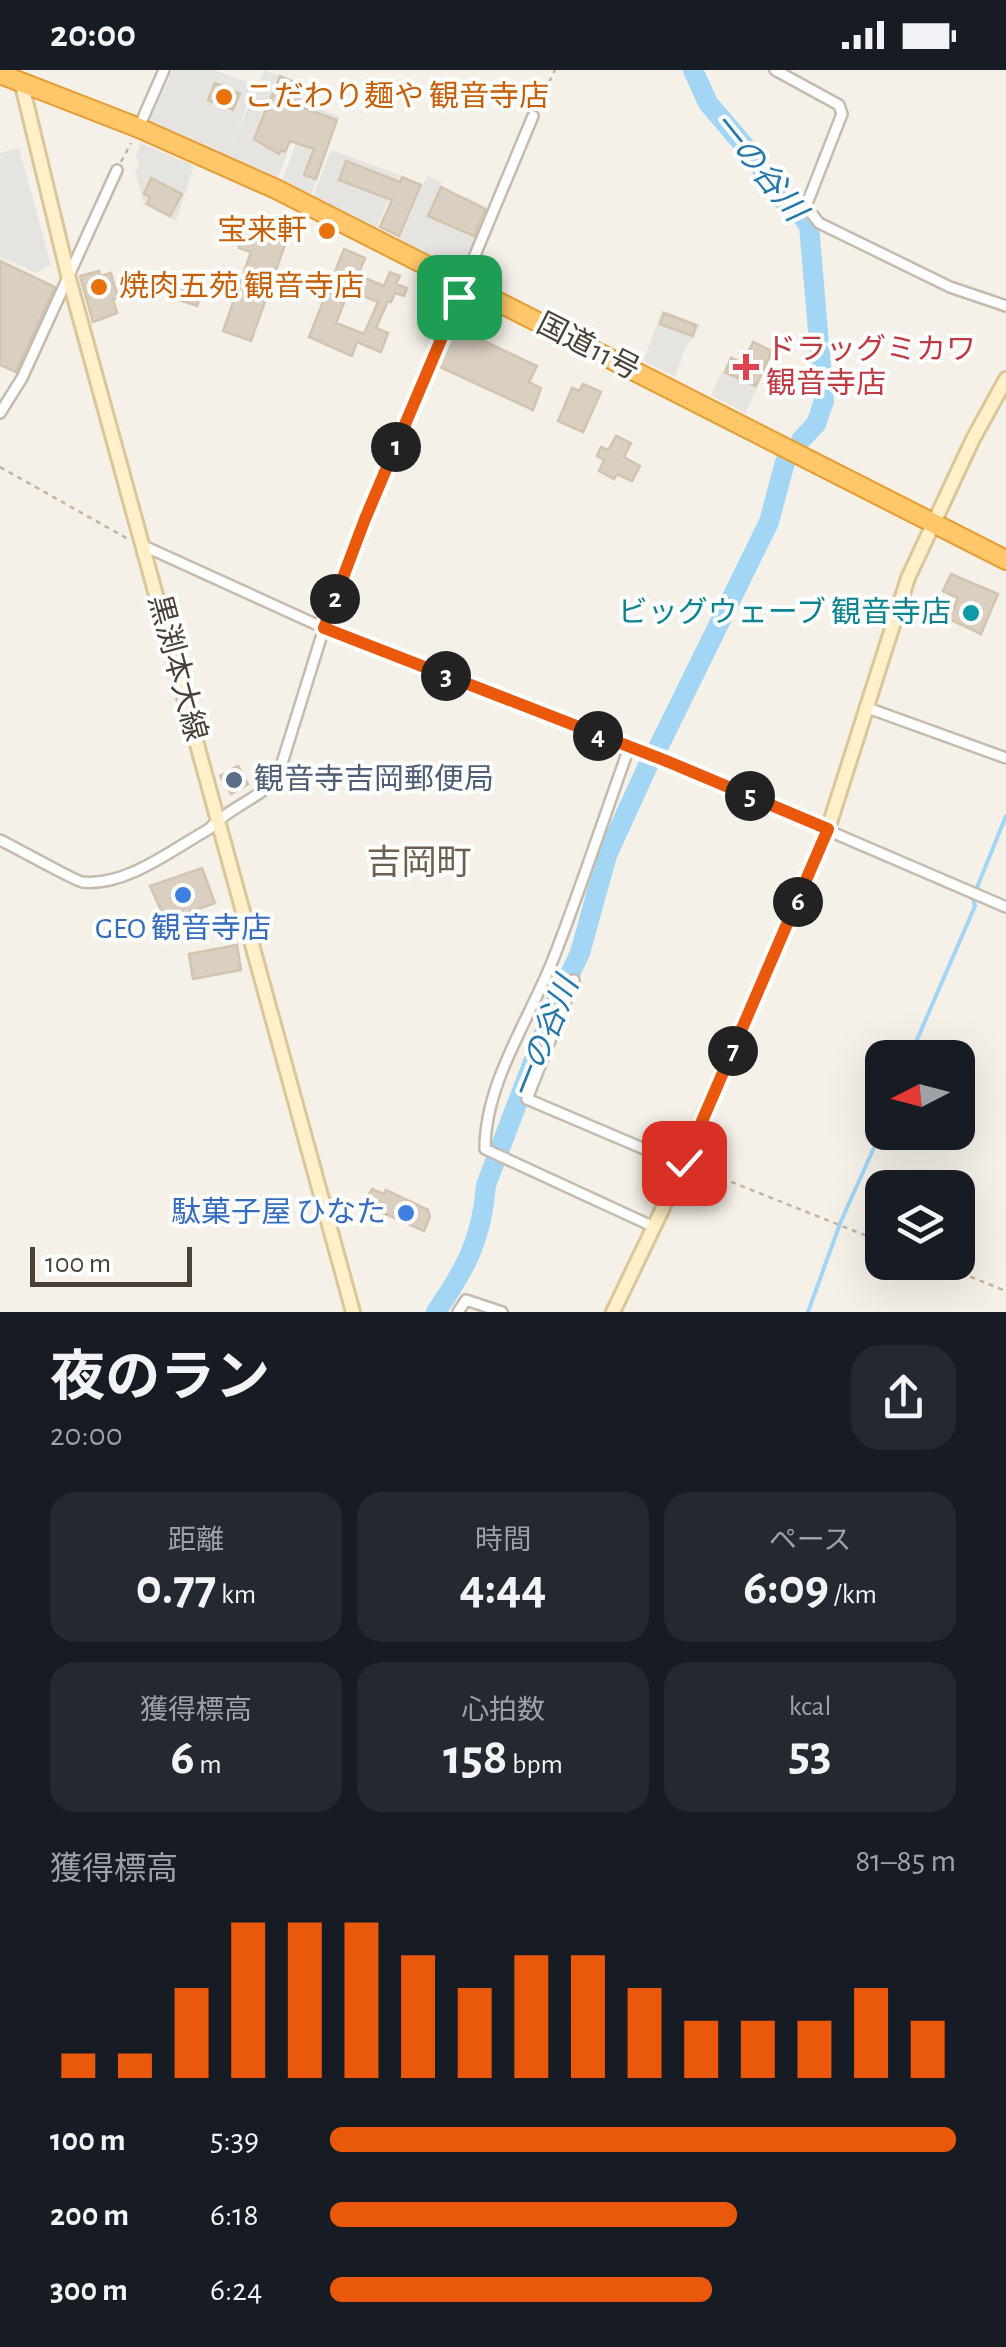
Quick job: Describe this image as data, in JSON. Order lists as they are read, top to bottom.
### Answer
{
  "streets": {
    "highway": ["国道11号"],
    "main road": ["黒渕本大線"]
  },
  "crossings": [
    ["国道11号", "黒渕本大線"]
  ],
  "districts": ["吉岡町"],
  "water": ["一の谷川"],
  "places": {
    "other": [
      "こだわり麺や 観音寺店",
      "宝来軒",
      "焼肉五苑 観音寺店",
      "ビッグウェーブ 観音寺店",
      "観音寺吉岡郵便局",
      "GEO 観音寺店",
      "駄菓子屋 ひなた"
    ],
    "health": ["ドラッグミカワ 観音寺店"]
  },
  "scale_bar": "100 m",
  "north": "left",
  "page": {
    "status": "20:00",
    "pins": [
      "1",
      "2",
      "3",
      "4",
      "5",
      "6",
      "7"
    ],
    "scale": "100 m",
    "heading": ["夜のラン", "20:00"],
    "stats": [
      ["距離", "0.77 km"],
      ["時間", "4:44"],
      ["ペース", "6:09 /km"],
      ["獲得標高", "6 m"],
      ["心拍数", "158 bpm"],
      ["kcal", "53"]
    ],
    "chart": ["獲得標高", "81–85 m"],
    "list": [
      {
        "name": "100 m",
        "note": "5:39"
      },
      {
        "name": "200 m",
        "note": "6:18"
      },
      {
        "name": "300 m",
        "note": "6:24"
      }
    ]
  }
}
